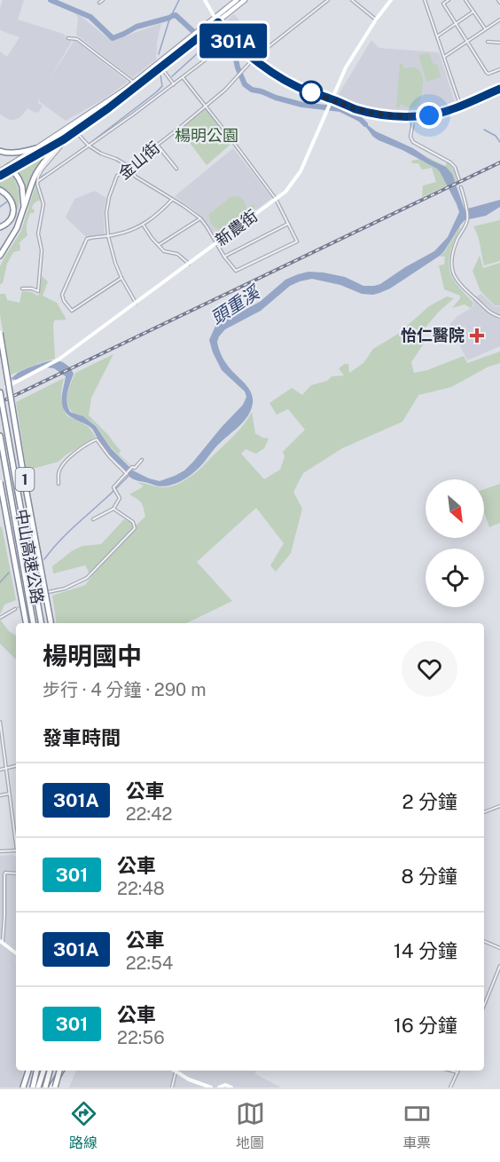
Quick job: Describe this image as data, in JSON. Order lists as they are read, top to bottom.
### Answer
{
  "streets": {
    "highway": ["1", "中山高速公路"],
    "street": ["金山街", "新農街"]
  },
  "crossings": [
    ["金山街", "新農街"]
  ],
  "water": ["頭重溪"],
  "parks": ["楊明公園"],
  "places": {
    "health": ["怡仁醫院"]
  },
  "lines": ["bus line 301A"],
  "north": "bottom right",
  "page": {
    "on_map": "301A",
    "heading": [
      ["楊明國中", "步行 · 4 分鐘 · 290 m"],
      "發車時間"
    ],
    "list": [
      {
        "mark": "301A",
        "name": "公車",
        "note": "22:42",
        "value": "2 分鐘"
      },
      {
        "mark": "301",
        "name": "公車",
        "note": "22:48",
        "value": "8 分鐘"
      },
      {
        "mark": "301A",
        "name": "公車",
        "note": "22:54",
        "value": "14 分鐘"
      },
      {
        "mark": "301",
        "name": "公車",
        "note": "22:56",
        "value": "16 分鐘"
      }
    ],
    "tabs": ["路線", "地圖", "車票"]
  }
}
